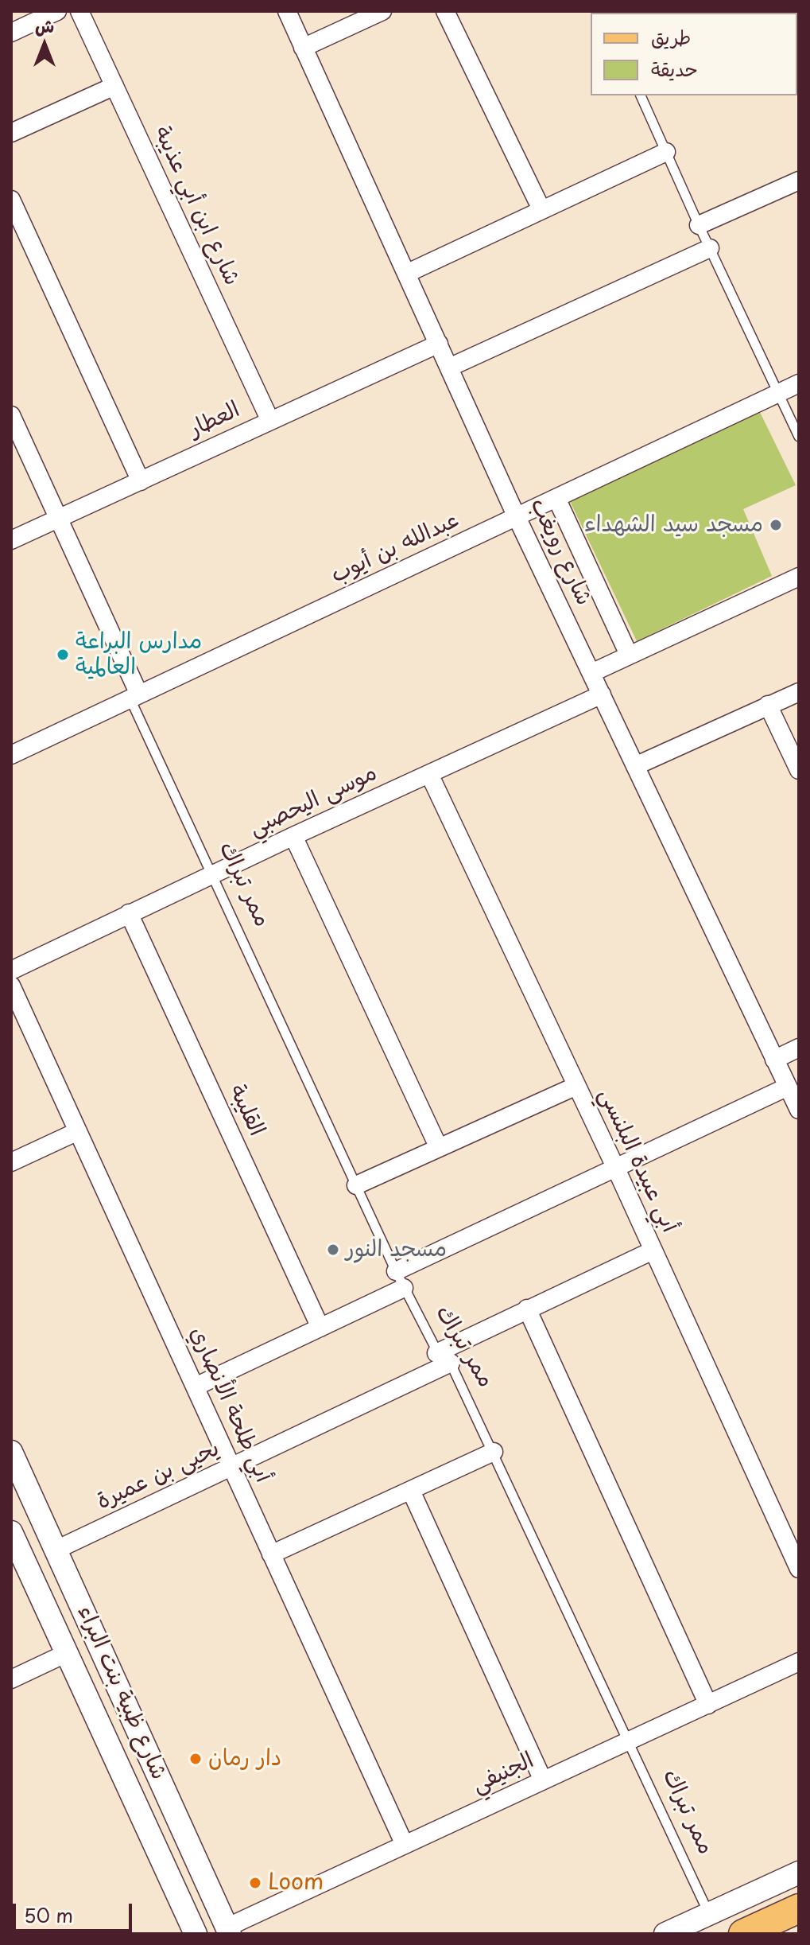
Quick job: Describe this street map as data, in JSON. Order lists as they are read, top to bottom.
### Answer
{
  "streets": {
    "street": [
      "شارع ابن أبي عذيبة",
      "العطار",
      "عبدالله بن أيوب",
      "شارع رويغب",
      "موسى اليحصبي",
      "ممر تبراك",
      "القليبة",
      "أبي عبيدة البلنسي",
      "أبي طلحة الأنصاري",
      "يحيى بن عميرة",
      "شارع ظبية بنت البراء",
      "الجنيفي"
    ]
  },
  "crossings": [
    ["شارع ابن أبي عذيبة", "العطار"],
    ["العطار", "شارع رويغب"],
    ["العطار", "ممر تبراك"],
    ["عبدالله بن أيوب", "شارع رويغب"],
    ["عبدالله بن أيوب", "ممر تبراك"],
    ["شارع رويغب", "موسى اليحصبي"],
    ["موسى اليحصبي", "ممر تبراك"],
    ["موسى اليحصبي", "القليبة"],
    ["موسى اليحصبي", "أبي عبيدة البلنسي"],
    ["ممر تبراك", "يحيى بن عميرة"],
    ["ممر تبراك", "الجنيفي"],
    ["أبي عبيدة البلنسي", "يحيى بن عميرة"],
    ["أبي طلحة الأنصاري", "يحيى بن عميرة"],
    ["أبي طلحة الأنصاري", "الجنيفي"],
    ["يحيى بن عميرة", "شارع ظبية بنت البراء"],
    ["شارع ظبية بنت البراء", "الجنيفي"]
  ],
  "places": [
    "مسجد سيد الشهداء",
    "مدارس البراعة العالمية",
    "مسجد النور",
    "دار رمان",
    "Loom"
  ],
  "legend": ["طريق", "حديقة"],
  "scale_bar": "50 m",
  "north": "top"
}
